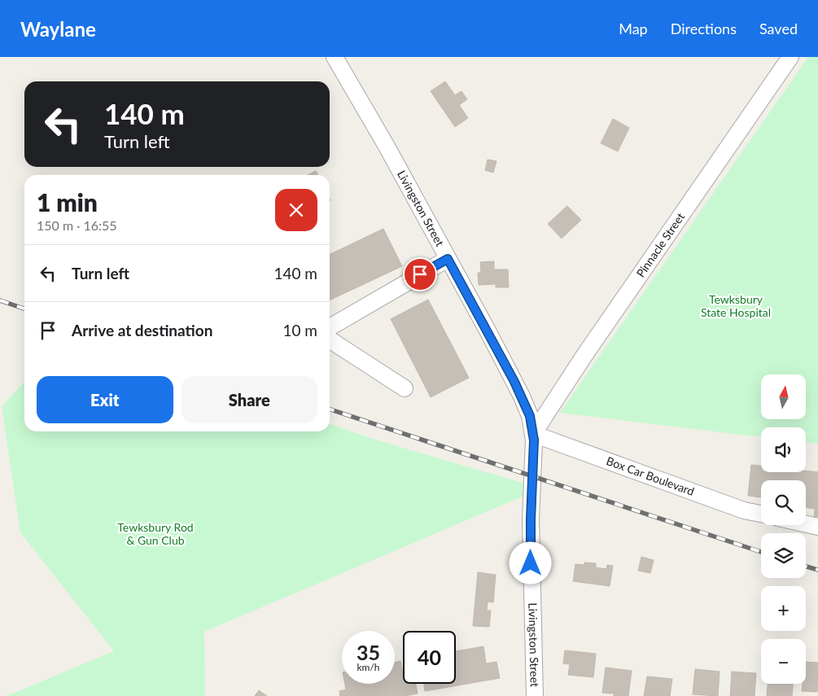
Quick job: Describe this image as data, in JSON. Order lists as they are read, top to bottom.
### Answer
{
  "streets": {
    "street": ["Livingston Street", "Pinnacle Street", "Box Car Boulevard"]
  },
  "crossings": [
    ["Livingston Street", "Pinnacle Street"],
    ["Livingston Street", "Box Car Boulevard"],
    ["Pinnacle Street", "Box Car Boulevard"]
  ],
  "parks": ["Tewksbury State Hospital", "Tewksbury Rod & Gun Club"],
  "north": "top",
  "page": {
    "header": "Waylane",
    "nav": ["Map", "Directions", "Saved"],
    "turn": ["140 m", "Turn left"],
    "heading": ["1 min", "150 m · 16:55"],
    "list": [
      {
        "name": "Turn left",
        "value": "140 m"
      },
      {
        "name": "Arrive at destination",
        "value": "10 m"
      }
    ],
    "buttons": ["Exit", "Share"],
    "map_buttons": ["+", "−"],
    "speed": "35 km/h",
    "limit": "40"
  }
}
